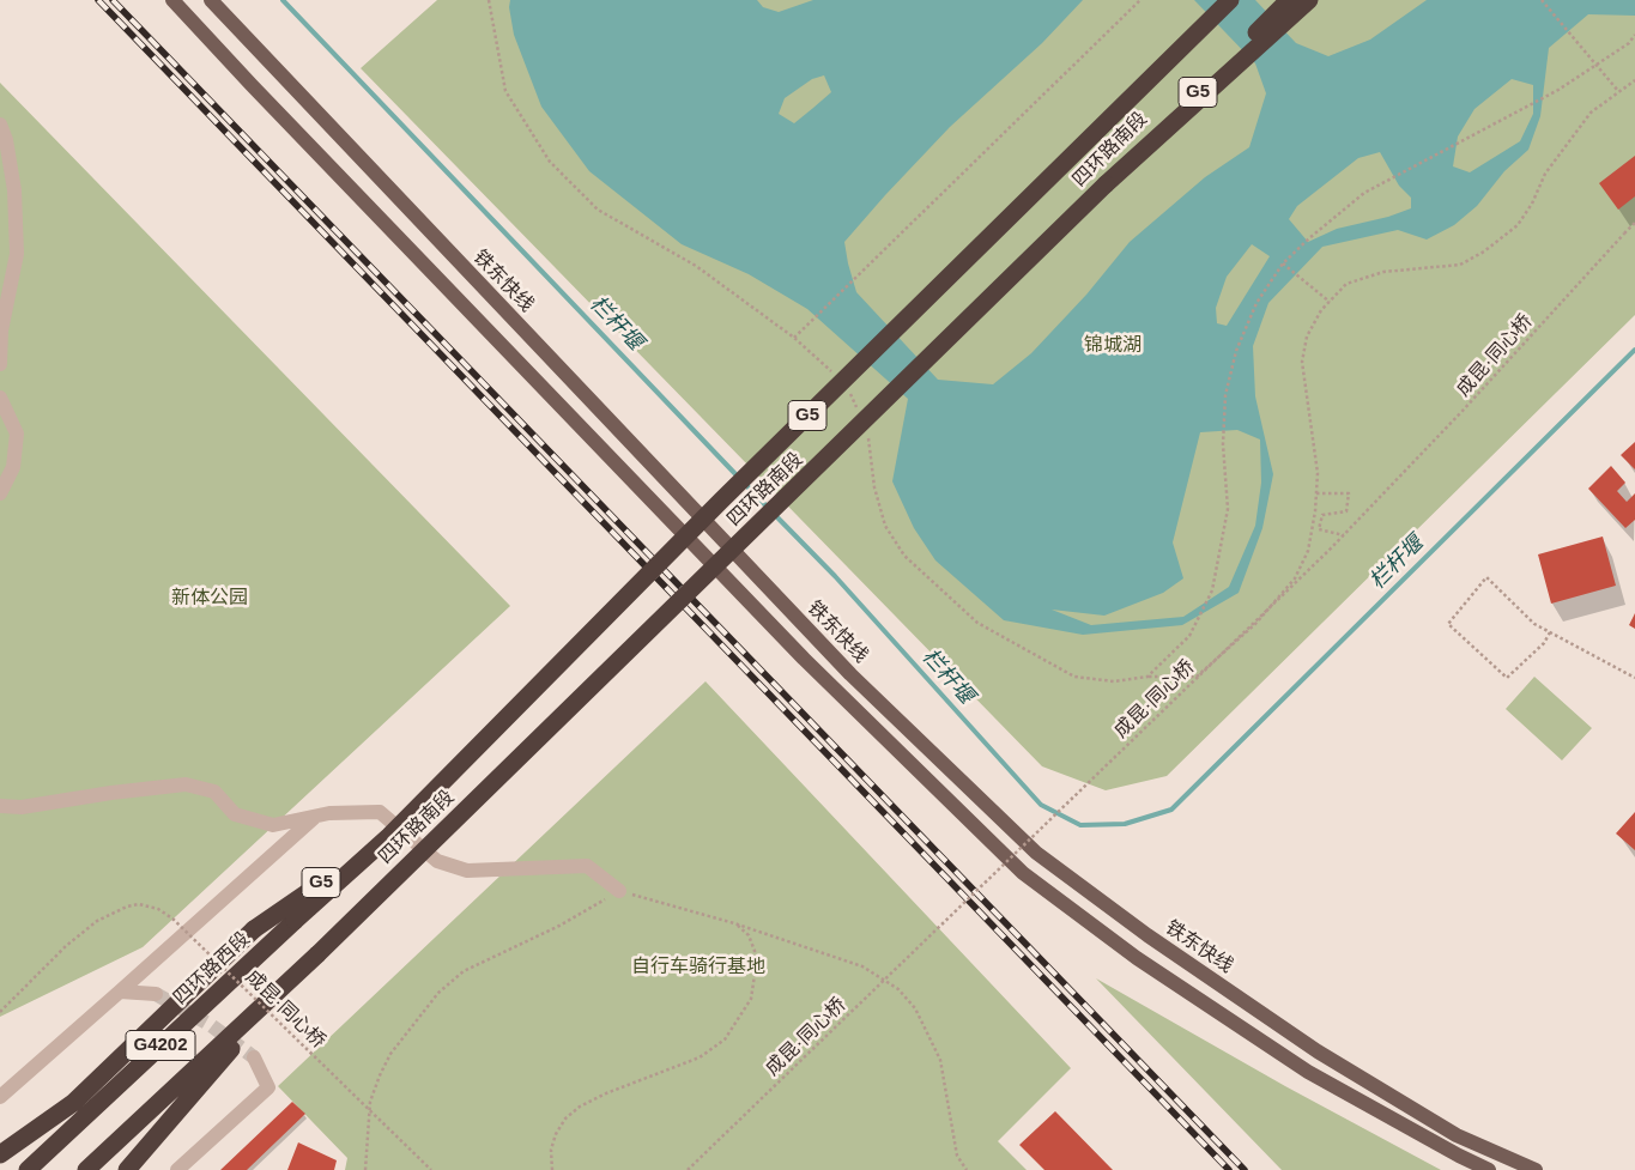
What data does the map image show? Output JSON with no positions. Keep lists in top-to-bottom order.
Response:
{
  "streets": {
    "highway": [
      "G5",
      "四环路南段",
      "四环路西段",
      "G4202"
    ],
    "main road": ["铁东快线"],
    "path": ["成昆·同心桥"]
  },
  "crossings": [
    ["G5", "四环路南段"],
    ["G5", "G4202"],
    ["四环路南段", "四环路西段"],
    ["四环路南段", "G4202"]
  ],
  "water": ["栏杆堰"],
  "parks": ["锦城湖", "新体公园", "自行车骑行基地"]
}
